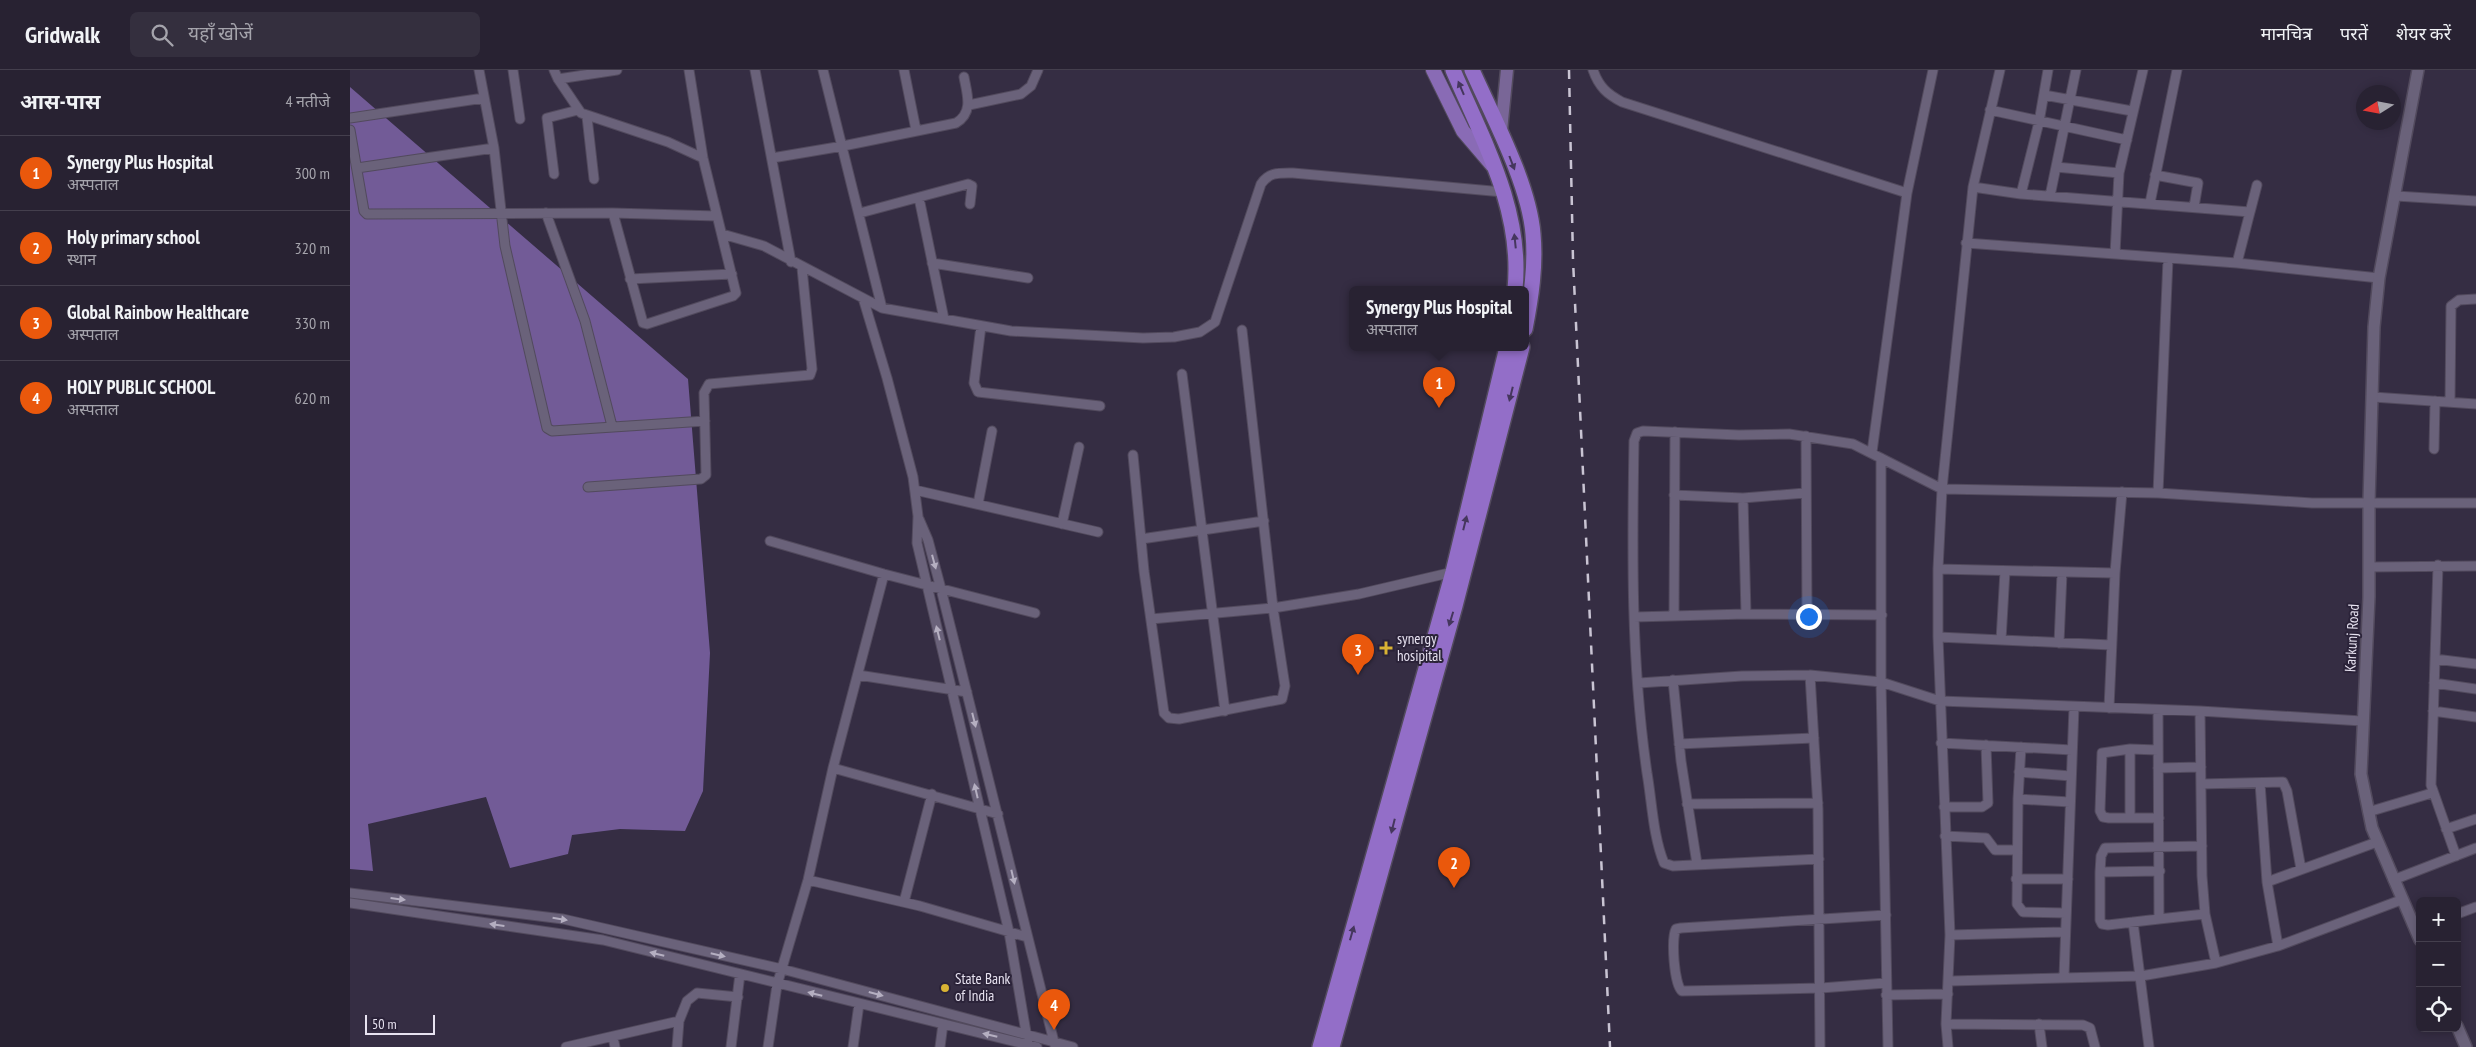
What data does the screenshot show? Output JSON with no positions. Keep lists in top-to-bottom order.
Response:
{
  "streets": {
    "street": ["Karkunj Road"]
  },
  "places": {
    "health": ["synergy hosipital"],
    "other": ["State Bank of India"]
  },
  "scale_bar": "50 m",
  "north": "left",
  "page": {
    "header": "Gridwalk",
    "search": "यहाँ खोजें",
    "nav": ["मानचित्र", "परतें", "शेयर करें"],
    "heading": ["आस-पास", "4 नतीजे"],
    "list": [
      {
        "mark": "1",
        "name": "Synergy Plus Hospital",
        "note": "अस्पताल",
        "value": "300 m"
      },
      {
        "mark": "2",
        "name": "Holy primary school",
        "note": "स्थान",
        "value": "320 m"
      },
      {
        "mark": "3",
        "name": "Global Rainbow Healthcare",
        "note": "अस्पताल",
        "value": "330 m"
      },
      {
        "mark": "4",
        "name": "HOLY PUBLIC SCHOOL",
        "note": "अस्पताल",
        "value": "620 m"
      }
    ],
    "popup": ["Synergy Plus Hospital", "अस्पताल"],
    "pins": [
      "1",
      "3",
      "2",
      "4"
    ],
    "map_buttons": ["+", "−"],
    "scale": "50 m"
  }
}
